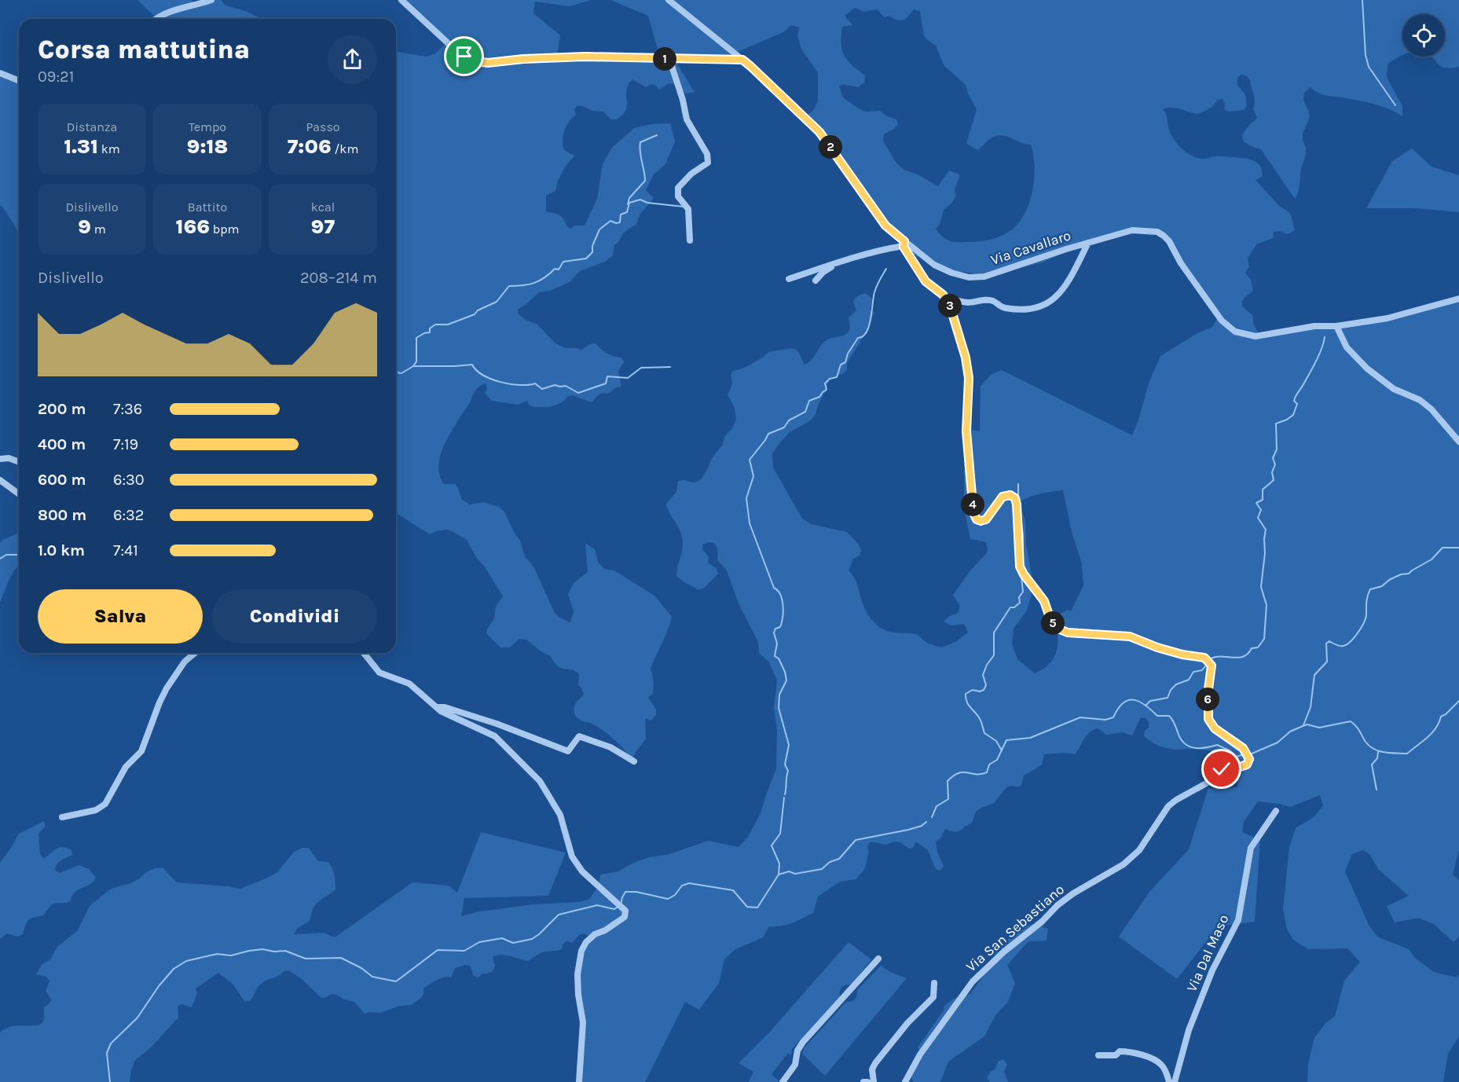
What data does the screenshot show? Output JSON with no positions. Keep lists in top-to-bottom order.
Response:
{
  "streets": {
    "street": ["Via Cavallaro", "Via San Sebastiano", "Via Dal Maso"]
  },
  "crossings": [
    ["Via Cavallaro", "Via San Sebastiano"]
  ],
  "page": {
    "heading": ["Corsa mattutina", "09:21"],
    "pins": [
      "1",
      "2",
      "3",
      "4",
      "5",
      "6"
    ],
    "stats": [
      ["Distanza", "1.31 km"],
      ["Tempo", "9:18"],
      ["Passo", "7:06 /km"],
      ["Dislivello", "9 m"],
      ["Battito", "166 bpm"],
      ["kcal", "97"]
    ],
    "chart": ["Dislivello", "208–214 m"],
    "list": [
      {
        "name": "200 m",
        "note": "7:36"
      },
      {
        "name": "400 m",
        "note": "7:19"
      },
      {
        "name": "600 m",
        "note": "6:30"
      },
      {
        "name": "800 m",
        "note": "6:32"
      },
      {
        "name": "1.0 km",
        "note": "7:41"
      }
    ],
    "buttons": ["Salva", "Condividi"]
  }
}
